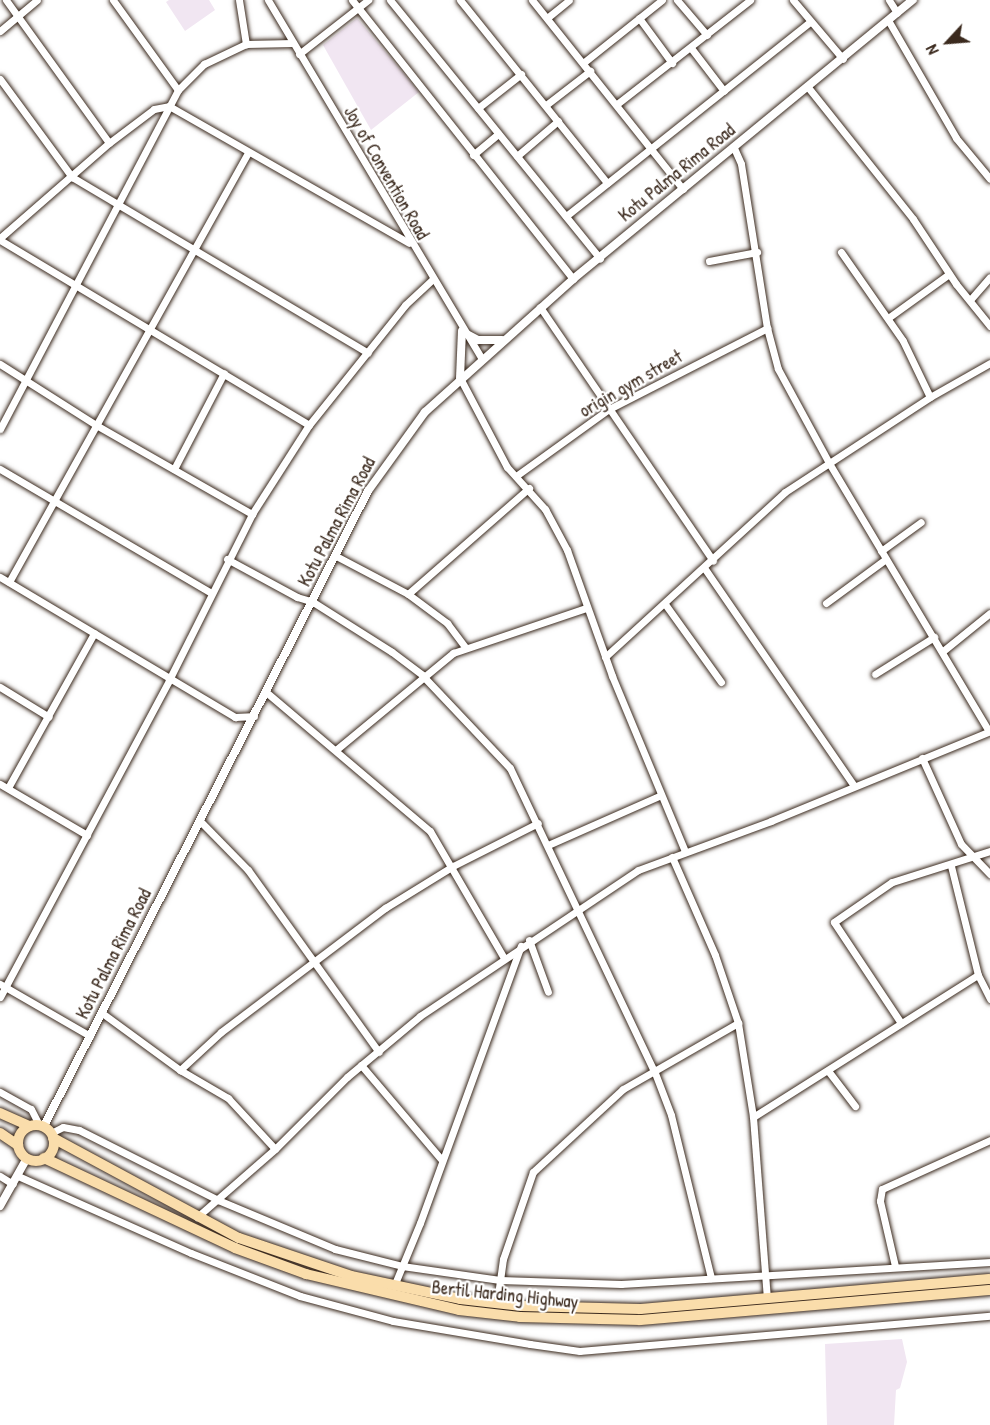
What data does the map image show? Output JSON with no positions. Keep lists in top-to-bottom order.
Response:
{
  "streets": {
    "main road": ["Bertil Harding Highway"],
    "street": ["Joy of Convention Road", "Kotu Palma Rima Road", "origin gym street"]
  },
  "crossings": [
    ["Joy of Convention Road", "Kotu Palma Rima Road"],
    ["Kotu Palma Rima Road", "Bertil Harding Highway"]
  ],
  "north": "bottom left"
}
